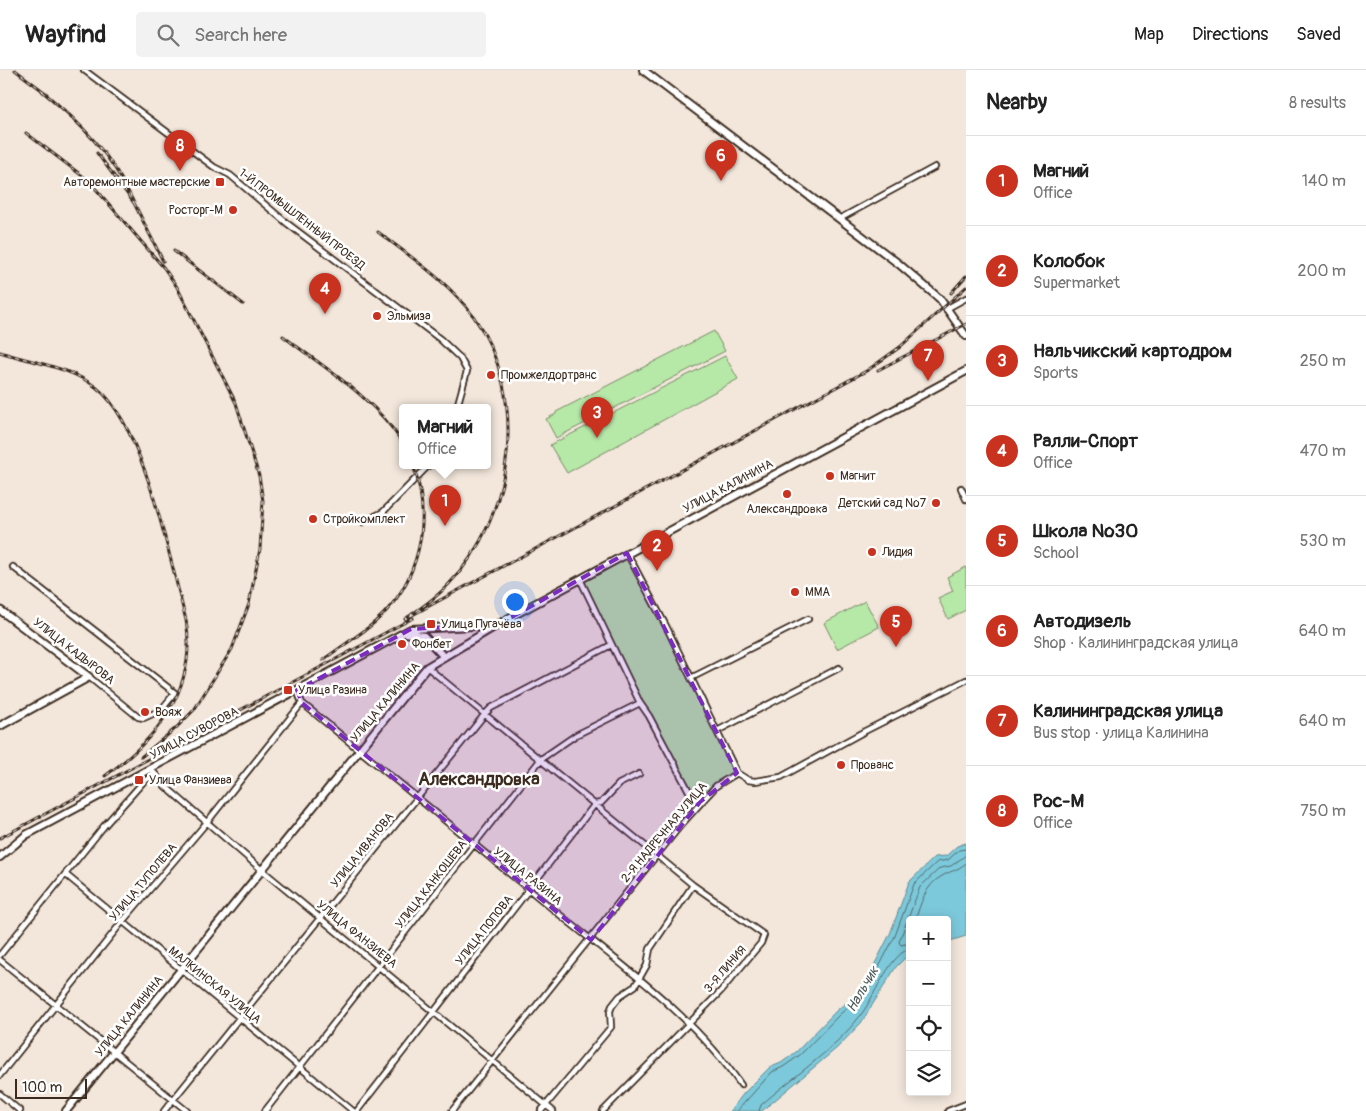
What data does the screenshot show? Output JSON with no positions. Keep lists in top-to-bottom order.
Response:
{
  "streets": {
    "street": [
      "1-Й ПРОМЫШЛЕННЫЙ ПРОЕЗД",
      "УЛИЦА КАЛИНИНА",
      "УЛИЦА КАДЫРОВА",
      "УЛИЦА СУВОРОВА",
      "2-Я НАДРЕЧНАЯ УЛИЦА",
      "УЛИЦА ИВАНОВА",
      "УЛИЦА РАЗИНА",
      "УЛИЦА ТУПОЛЕВА",
      "УЛИЦА КАНКОШЕВА",
      "УЛИЦА ПОПОВА",
      "УЛИЦА ФАНЗИЕВА",
      "3-Я ЛИНИЯ",
      "МАЛКИНСКАЯ УЛИЦА"
    ]
  },
  "crossings": [
    ["УЛИЦА КАЛИНИНА", "УЛИЦА СУВОРОВА"],
    ["УЛИЦА КАЛИНИНА", "УЛИЦА РАЗИНА"],
    ["УЛИЦА КАЛИНИНА", "УЛИЦА ФАНЗИЕВА"],
    ["УЛИЦА КАЛИНИНА", "МАЛКИНСКАЯ УЛИЦА"],
    ["УЛИЦА СУВОРОВА", "УЛИЦА РАЗИНА"],
    ["УЛИЦА СУВОРОВА", "УЛИЦА ФАНЗИЕВА"],
    ["2-Я НАДРЕЧНАЯ УЛИЦА", "УЛИЦА РАЗИНА"],
    ["2-Я НАДРЕЧНАЯ УЛИЦА", "УЛИЦА ФАНЗИЕВА"],
    ["2-Я НАДРЕЧНАЯ УЛИЦА", "3-Я ЛИНИЯ"],
    ["УЛИЦА ИВАНОВА", "УЛИЦА РАЗИНА"],
    ["УЛИЦА ИВАНОВА", "УЛИЦА ФАНЗИЕВА"],
    ["УЛИЦА ИВАНОВА", "МАЛКИНСКАЯ УЛИЦА"],
    ["УЛИЦА РАЗИНА", "УЛИЦА ТУПОЛЕВА"],
    ["УЛИЦА РАЗИНА", "УЛИЦА КАНКОШЕВА"],
    ["УЛИЦА РАЗИНА", "УЛИЦА ПОПОВА"],
    ["УЛИЦА РАЗИНА", "3-Я ЛИНИЯ"],
    ["УЛИЦА ТУПОЛЕВА", "УЛИЦА ФАНЗИЕВА"],
    ["УЛИЦА ТУПОЛЕВА", "МАЛКИНСКАЯ УЛИЦА"],
    ["УЛИЦА КАНКОШЕВА", "УЛИЦА ФАНЗИЕВА"],
    ["УЛИЦА КАНКОШЕВА", "МАЛКИНСКАЯ УЛИЦА"],
    ["УЛИЦА ПОПОВА", "УЛИЦА ФАНЗИЕВА"],
    ["УЛИЦА ПОПОВА", "МАЛКИНСКАЯ УЛИЦА"]
  ],
  "districts": ["Александровка"],
  "water": ["Нальчик"],
  "places": {
    "transit": [
      "Авторемонтные мастерские",
      "Улица Пугачёва",
      "Улица Разина",
      "Улица Фанзиева"
    ],
    "other": [
      "Росторг-М",
      "Эльмиза",
      "Промжелдортранс",
      "Магнит",
      "Александровка",
      "Детский сад №7",
      "Стройкомплект",
      "Лидия",
      "MMA",
      "Фонбет",
      "Вояж",
      "Прованс"
    ]
  },
  "scale_bar": "100 m",
  "page": {
    "header": "Wayfind",
    "search": "Search here",
    "nav": ["Map", "Directions", "Saved"],
    "heading": ["Nearby", "8 results"],
    "pins": [
      "8",
      "6",
      "4",
      "7",
      "3",
      "1",
      "2",
      "5"
    ],
    "list": [
      {
        "mark": "1",
        "name": "Магний",
        "note": "Office",
        "value": "140 m"
      },
      {
        "mark": "2",
        "name": "Колобок",
        "note": "Supermarket",
        "value": "200 m"
      },
      {
        "mark": "3",
        "name": "Нальчикский картодром",
        "note": "Sports",
        "value": "250 m"
      },
      {
        "mark": "4",
        "name": "Ралли-Спорт",
        "note": "Office",
        "value": "470 m"
      },
      {
        "mark": "5",
        "name": "Школа №30",
        "note": "School",
        "value": "530 m"
      },
      {
        "mark": "6",
        "name": "Автодизель",
        "note": "Shop · Калининградская улица",
        "value": "640 m"
      },
      {
        "mark": "7",
        "name": "Калининградская улица",
        "note": "Bus stop · улица Калинина",
        "value": "640 m"
      },
      {
        "mark": "8",
        "name": "Рос-М",
        "note": "Office",
        "value": "750 m"
      }
    ],
    "popup": ["Магний", "Office"],
    "map_buttons": ["+", "−"],
    "scale": "100 m"
  }
}
